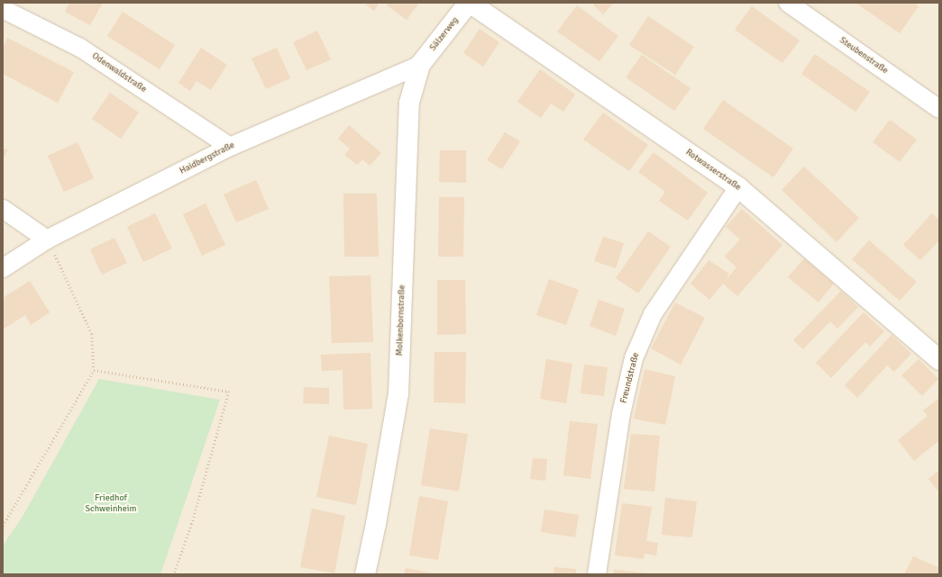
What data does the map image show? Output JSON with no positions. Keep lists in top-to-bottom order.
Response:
{
  "streets": {
    "street": [
      "Sälzerweg",
      "Steubenstraße",
      "Odenwaldstraße",
      "Haidbergstraße",
      "Rotwasserstraße",
      "Molkenbornstraße",
      "Freundstraße"
    ]
  },
  "crossings": [
    ["Sälzerweg", "Haidbergstraße"],
    ["Sälzerweg", "Rotwasserstraße"],
    ["Sälzerweg", "Molkenbornstraße"],
    ["Odenwaldstraße", "Haidbergstraße"],
    ["Haidbergstraße", "Molkenbornstraße"],
    ["Rotwasserstraße", "Freundstraße"]
  ],
  "parks": ["Friedhof Schweinheim"]
}
